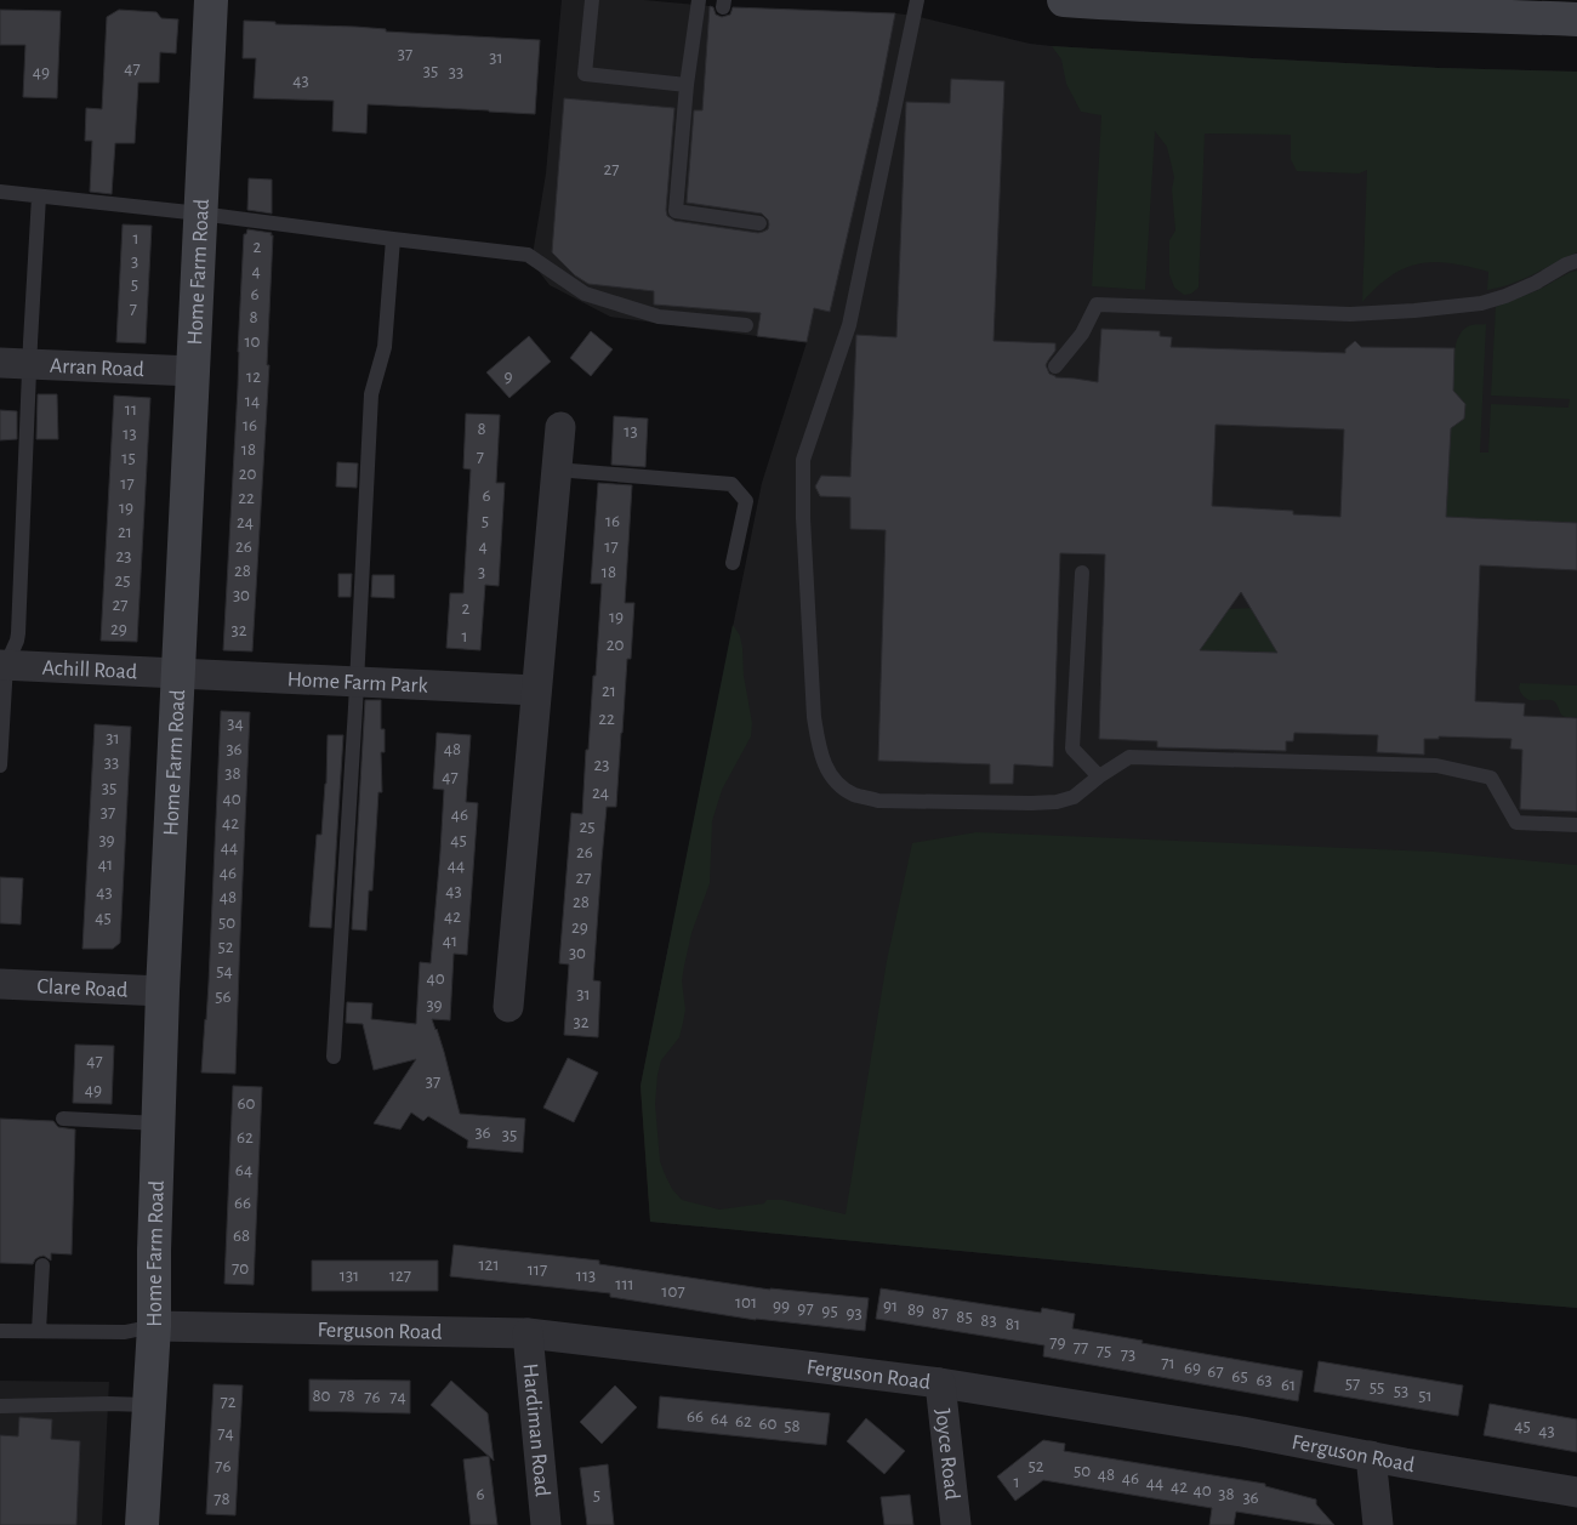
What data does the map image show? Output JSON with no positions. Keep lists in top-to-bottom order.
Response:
{
  "streets": {
    "street": [
      "Home Farm Road",
      "Arran Road",
      "Achill Road",
      "Home Farm Park",
      "Clare Road",
      "Ferguson Road",
      "Hardiman Road",
      "Joyce Road"
    ]
  },
  "crossings": [
    ["Home Farm Road", "Arran Road"],
    ["Home Farm Road", "Achill Road"],
    ["Home Farm Road", "Home Farm Park"],
    ["Home Farm Road", "Clare Road"],
    ["Home Farm Road", "Ferguson Road"],
    ["Achill Road", "Home Farm Park"],
    ["Ferguson Road", "Hardiman Road"],
    ["Ferguson Road", "Joyce Road"]
  ],
  "house_numbers": [
    "37",
    "31",
    "47",
    "35",
    "49",
    "33",
    "43",
    "27",
    "1",
    "2",
    "3",
    "4",
    "5",
    "6",
    "7",
    "8",
    "10",
    "12",
    "9",
    "14",
    "11",
    "16",
    "8",
    "13",
    "13",
    "18",
    "7",
    "15",
    "20",
    "17",
    "6",
    "22",
    "19",
    "5",
    "16",
    "24",
    "21",
    "26",
    "4",
    "17",
    "23",
    "28",
    "3",
    "18",
    "25",
    "30",
    "27",
    "2",
    "19",
    "29",
    "32",
    "1",
    "20",
    "21",
    "22",
    "34",
    "31",
    "36",
    "48",
    "33",
    "23",
    "38",
    "47",
    "35",
    "24",
    "40",
    "37",
    "46",
    "42",
    "25",
    "39",
    "45",
    "44",
    "26",
    "41",
    "44",
    "46",
    "27",
    "43",
    "43",
    "48",
    "28",
    "42",
    "45",
    "50",
    "29",
    "41",
    "52",
    "30",
    "54",
    "40",
    "31",
    "56",
    "39",
    "32",
    "47",
    "37",
    "49",
    "60",
    "36",
    "35",
    "62",
    "64",
    "66",
    "68",
    "121",
    "70",
    "117",
    "131",
    "127",
    "113",
    "111",
    "107",
    "101",
    "99",
    "91",
    "97",
    "89",
    "95",
    "93",
    "87",
    "85",
    "83",
    "81",
    "79",
    "77",
    "75",
    "73",
    "71",
    "69",
    "67",
    "65",
    "63",
    "57",
    "61",
    "55",
    "53",
    "80",
    "78",
    "51",
    "76",
    "74",
    "72",
    "66",
    "64",
    "62",
    "60",
    "58",
    "45",
    "43",
    "74",
    "76",
    "52",
    "50",
    "48",
    "46",
    "1",
    "44",
    "42",
    "40",
    "6",
    "38",
    "5",
    "36",
    "78"
  ]
}
